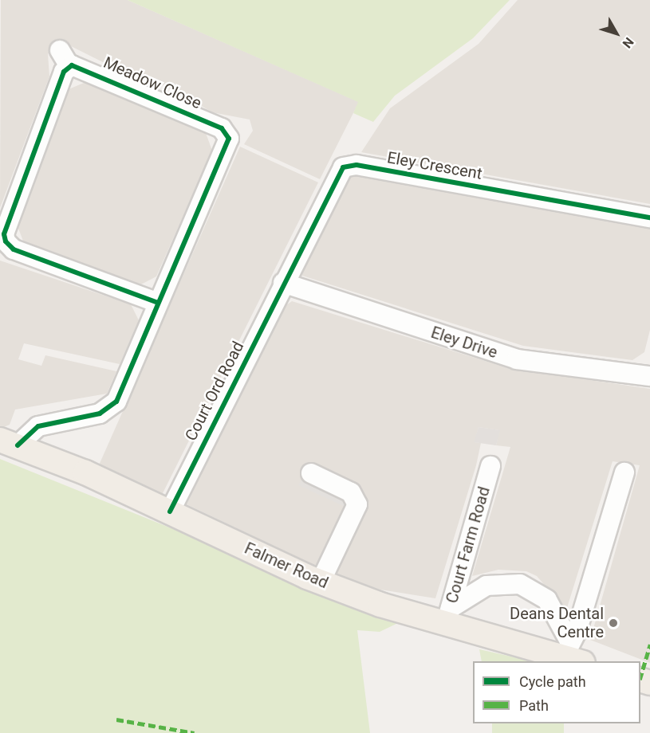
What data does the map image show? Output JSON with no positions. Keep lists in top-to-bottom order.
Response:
{
  "streets": {
    "main road": ["Falmer Road"],
    "street": [
      "Meadow Close",
      "Eley Crescent",
      "Eley Drive",
      "Court Ord Road",
      "Court Farm Road"
    ]
  },
  "crossings": [
    ["Meadow Close", "Falmer Road"],
    ["Eley Crescent", "Eley Drive"],
    ["Eley Crescent", "Court Ord Road"],
    ["Eley Drive", "Court Ord Road"],
    ["Court Ord Road", "Falmer Road"],
    ["Court Farm Road", "Falmer Road"]
  ],
  "places": ["Deans Dental Centre"],
  "legend": ["Cycle path", "Path"],
  "north": "bottom right"
}
